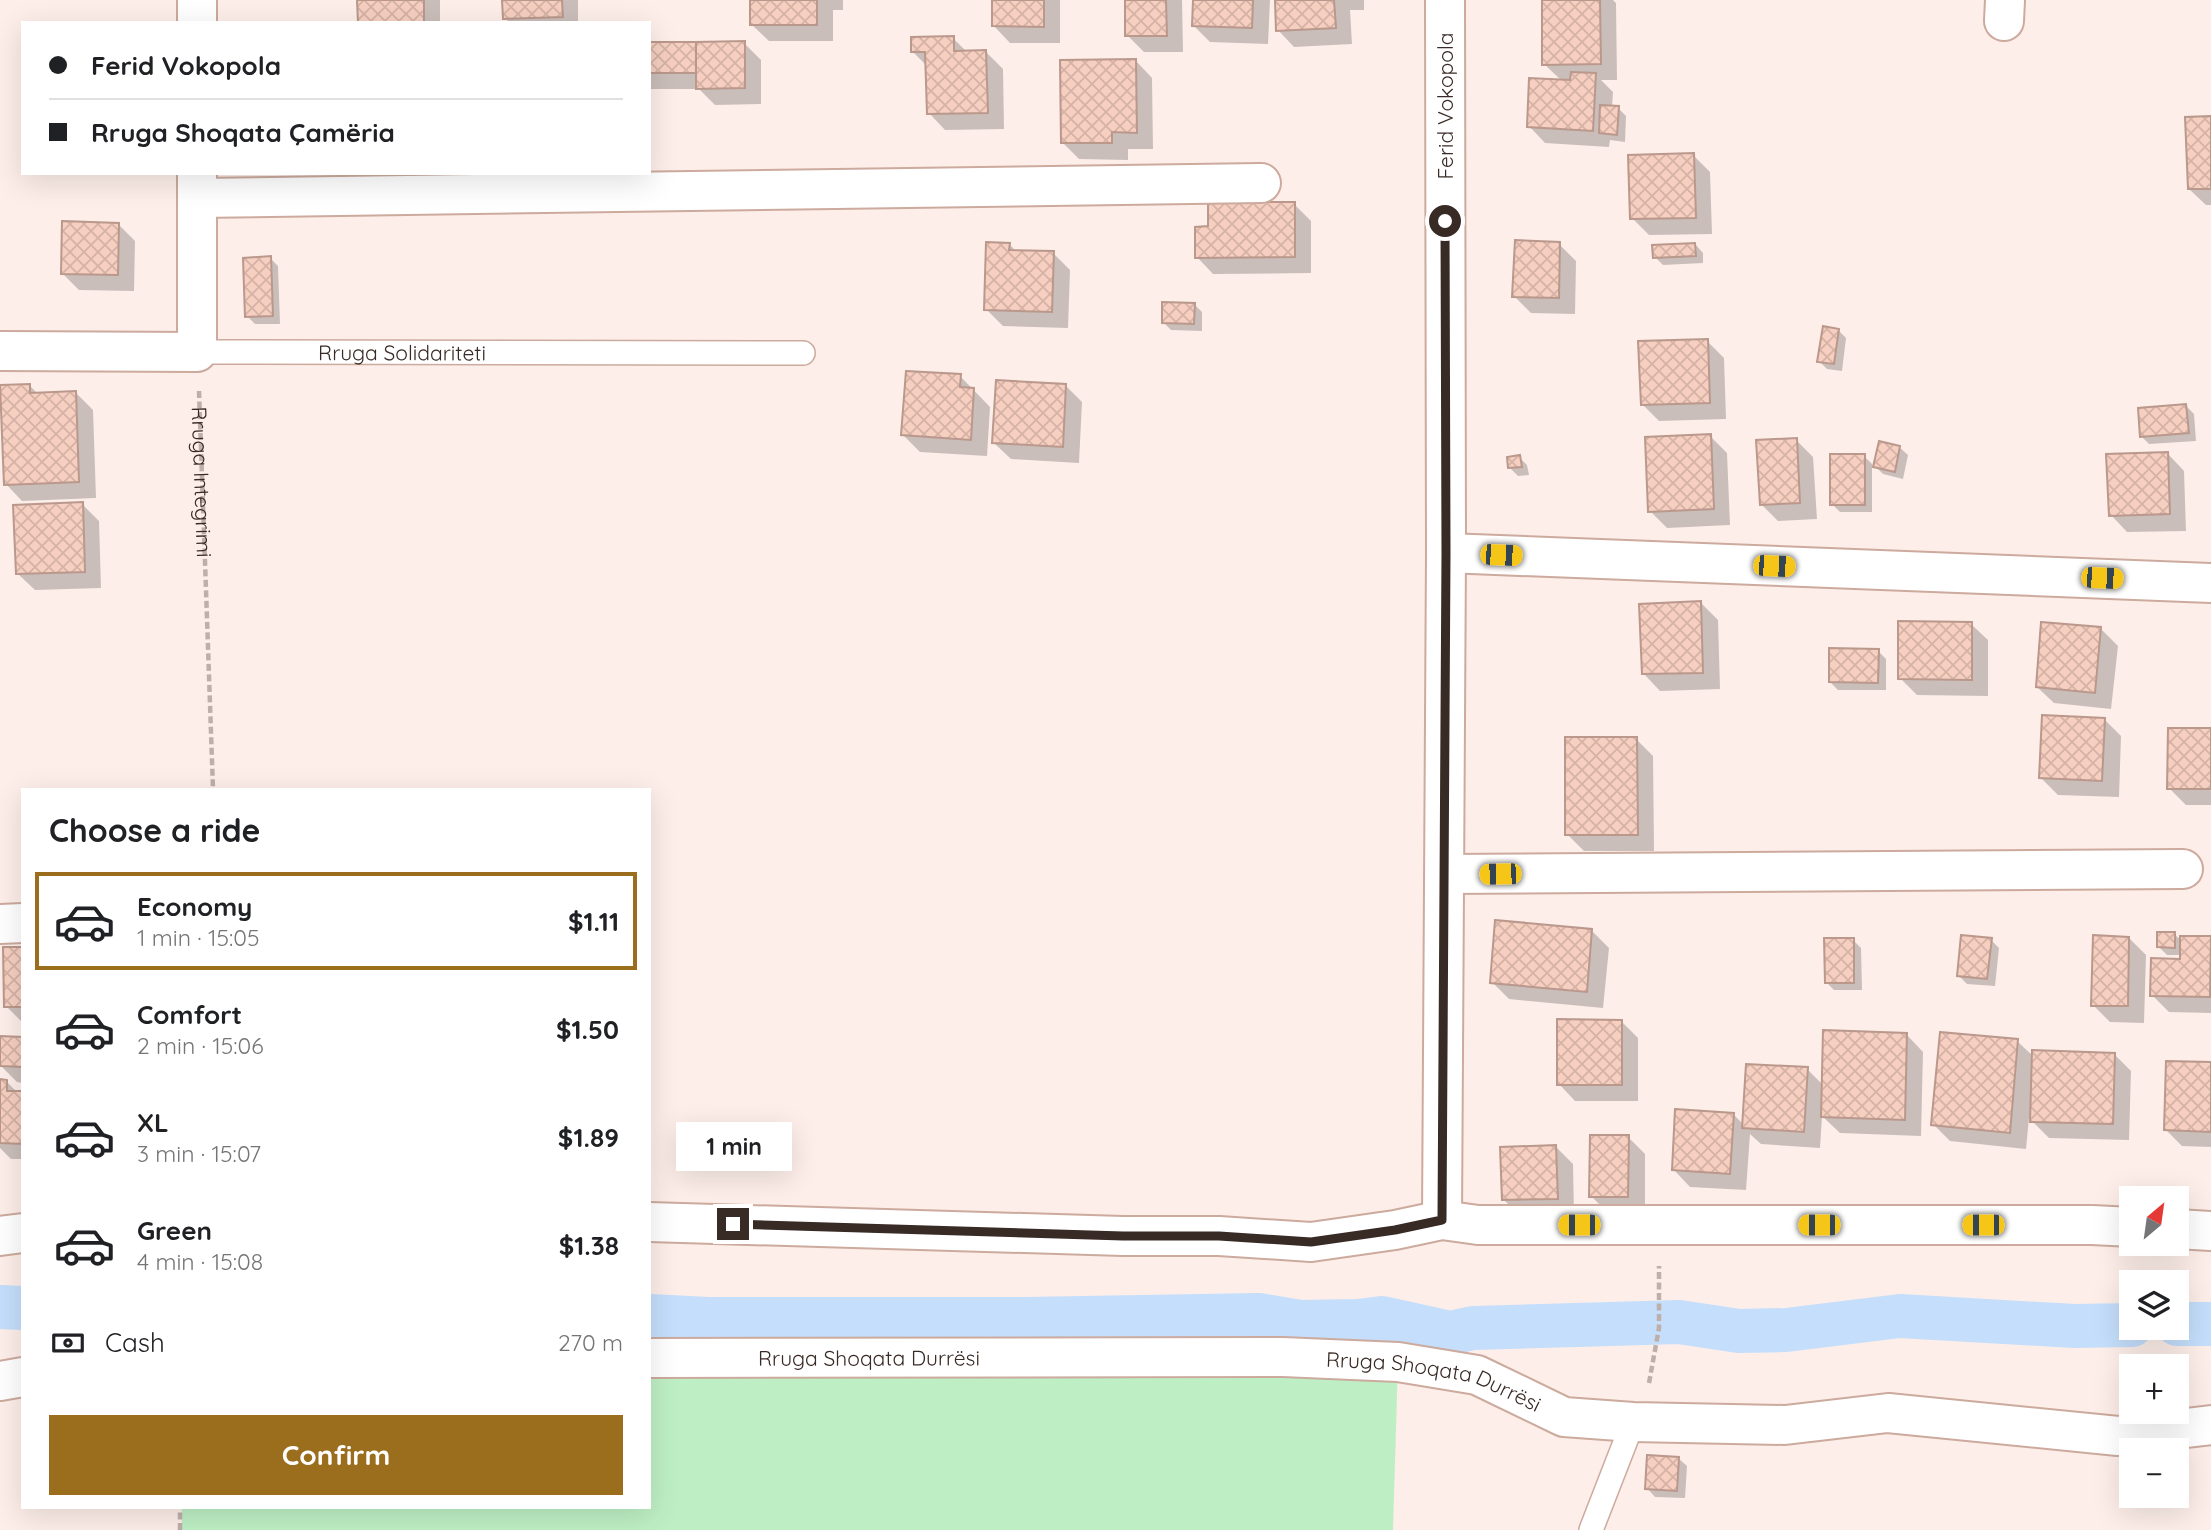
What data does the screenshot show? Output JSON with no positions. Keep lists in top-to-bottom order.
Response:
{
  "streets": {
    "street": ["Ferid Vokopola", "Rruga Solidariteti", "Rruga Shoqata Durrësi"],
    "path": ["Rruga Integrimi"]
  },
  "crossings": [
    ["Rruga Solidariteti", "Rruga Integrimi"]
  ],
  "north": "top right",
  "page": {
    "banner": ["Ferid Vokopola", "Rruga Shoqata Çamëria"],
    "heading": "Choose a ride",
    "list": [
      {
        "name": "Economy",
        "note": "1 min · 15:05",
        "value": "$1.11"
      },
      {
        "name": "Comfort",
        "note": "2 min · 15:06",
        "value": "$1.50"
      },
      {
        "name": "XL",
        "note": "3 min · 15:07",
        "value": "$1.89"
      },
      {
        "name": "Green",
        "note": "4 min · 15:08",
        "value": "$1.38"
      }
    ],
    "bubble": "1 min",
    "map_buttons": ["+", "−"],
    "pay": ["Cash", "270 m"],
    "buttons": "Confirm"
  }
}
